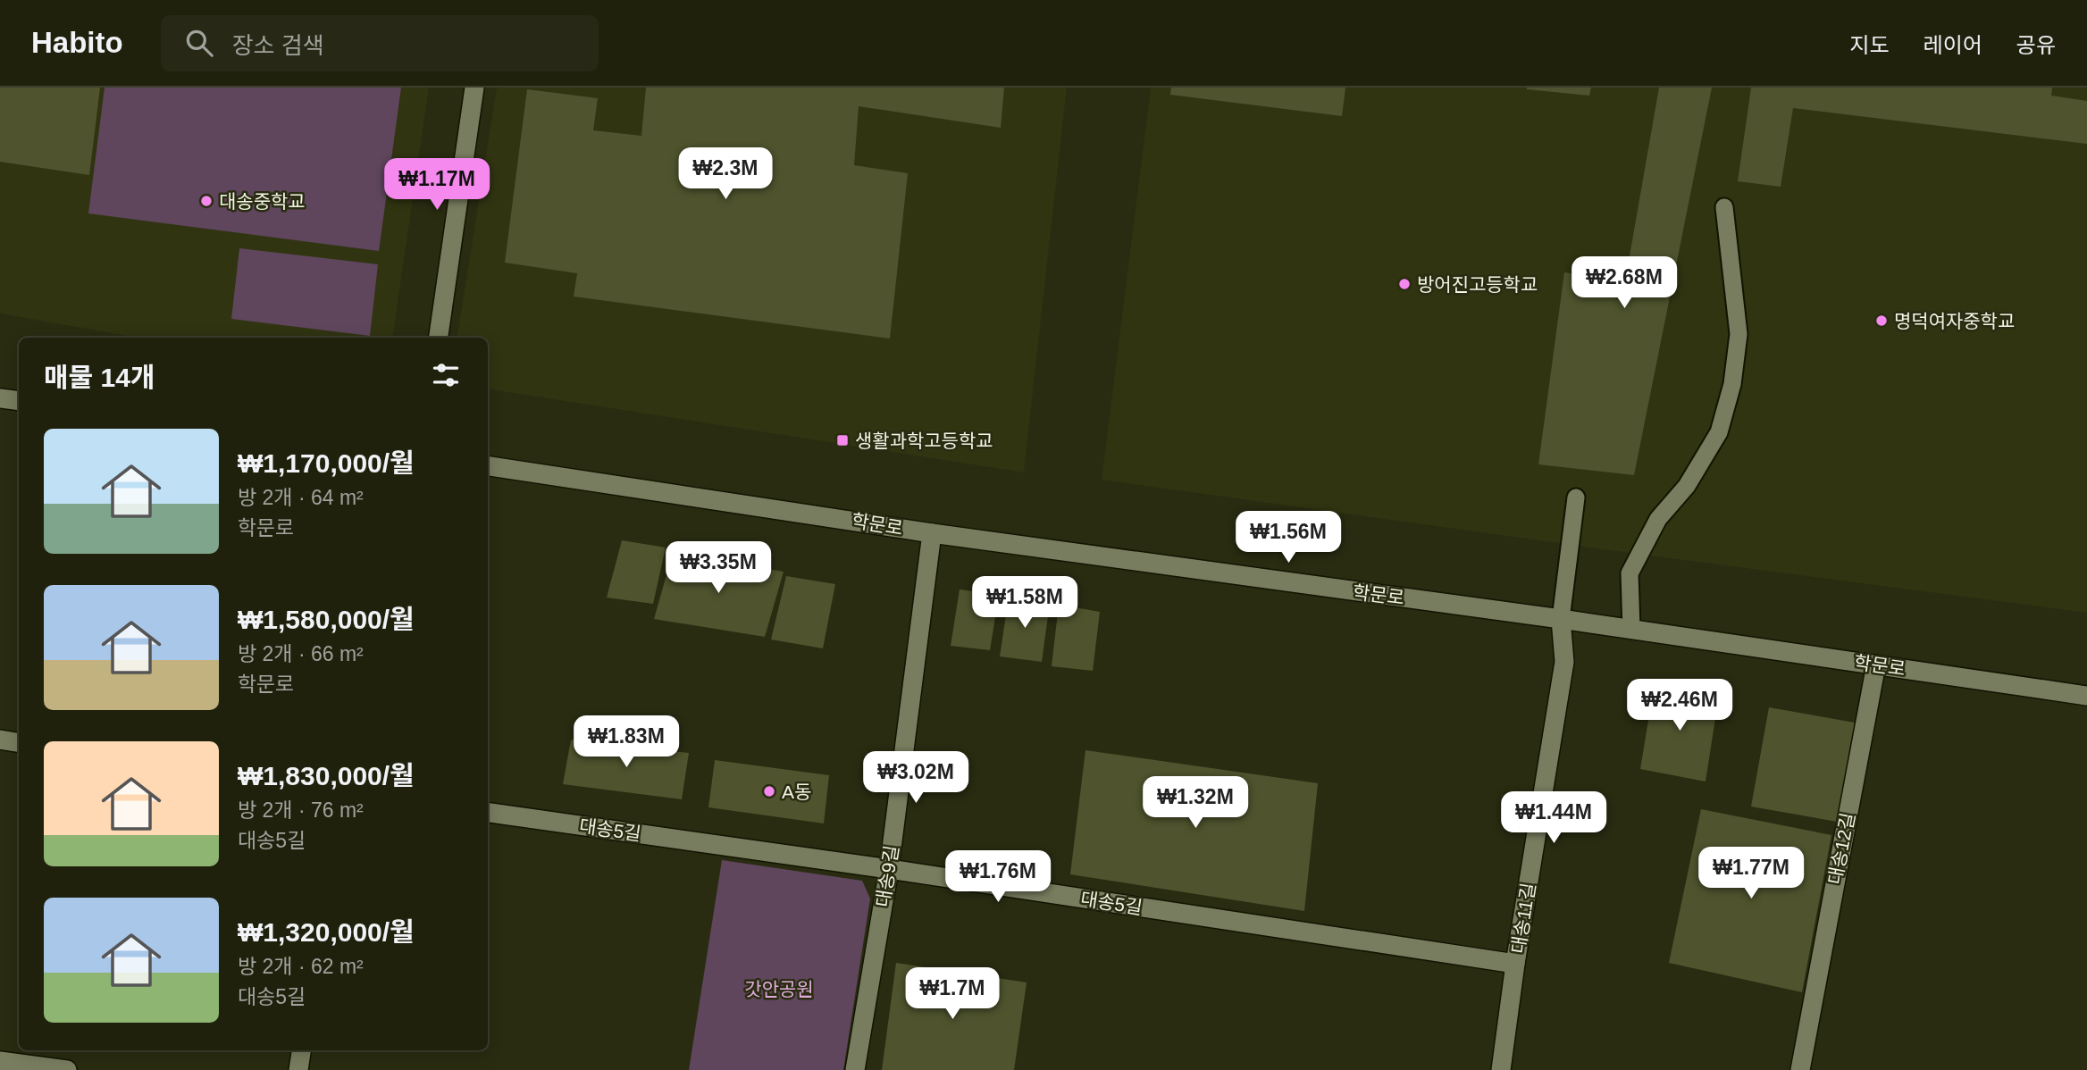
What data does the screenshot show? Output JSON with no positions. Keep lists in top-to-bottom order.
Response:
{
  "streets": {
    "street": [
      "학문로",
      "대송5길",
      "대송12길",
      "대송9길",
      "대송11길"
    ]
  },
  "crossings": [
    ["학문로", "대송12길"],
    ["학문로", "대송9길"],
    ["학문로", "대송11길"],
    ["대송5길", "대송9길"],
    ["대송5길", "대송11길"]
  ],
  "parks": ["갓안공원"],
  "places": {
    "other": [
      "대송중학교",
      "방어진고등학교",
      "명덕여자중학교",
      "A동"
    ],
    "transit": ["생활과학고등학교"]
  },
  "page": {
    "header": "Habito",
    "search": "장소 검색",
    "nav": ["지도", "레이어", "공유"],
    "price": [
      "₩2.3M",
      "₩1.17M",
      "₩2.68M",
      "₩1.56M",
      "₩3.35M",
      "₩1.58M",
      "₩2.46M",
      "₩1.83M",
      "₩3.02M",
      "₩1.32M",
      "₩1.44M",
      "₩1.77M",
      "₩1.76M",
      "₩1.7M"
    ],
    "heading": "매물 14개",
    "list": [
      {
        "name": "₩1,170,000/월",
        "note": "방 2개 · 64 m² · 학문로"
      },
      {
        "name": "₩1,580,000/월",
        "note": "방 2개 · 66 m² · 학문로"
      },
      {
        "name": "₩1,830,000/월",
        "note": "방 2개 · 76 m² · 대송5길"
      },
      {
        "name": "₩1,320,000/월",
        "note": "방 2개 · 62 m² · 대송5길"
      }
    ]
  }
}
